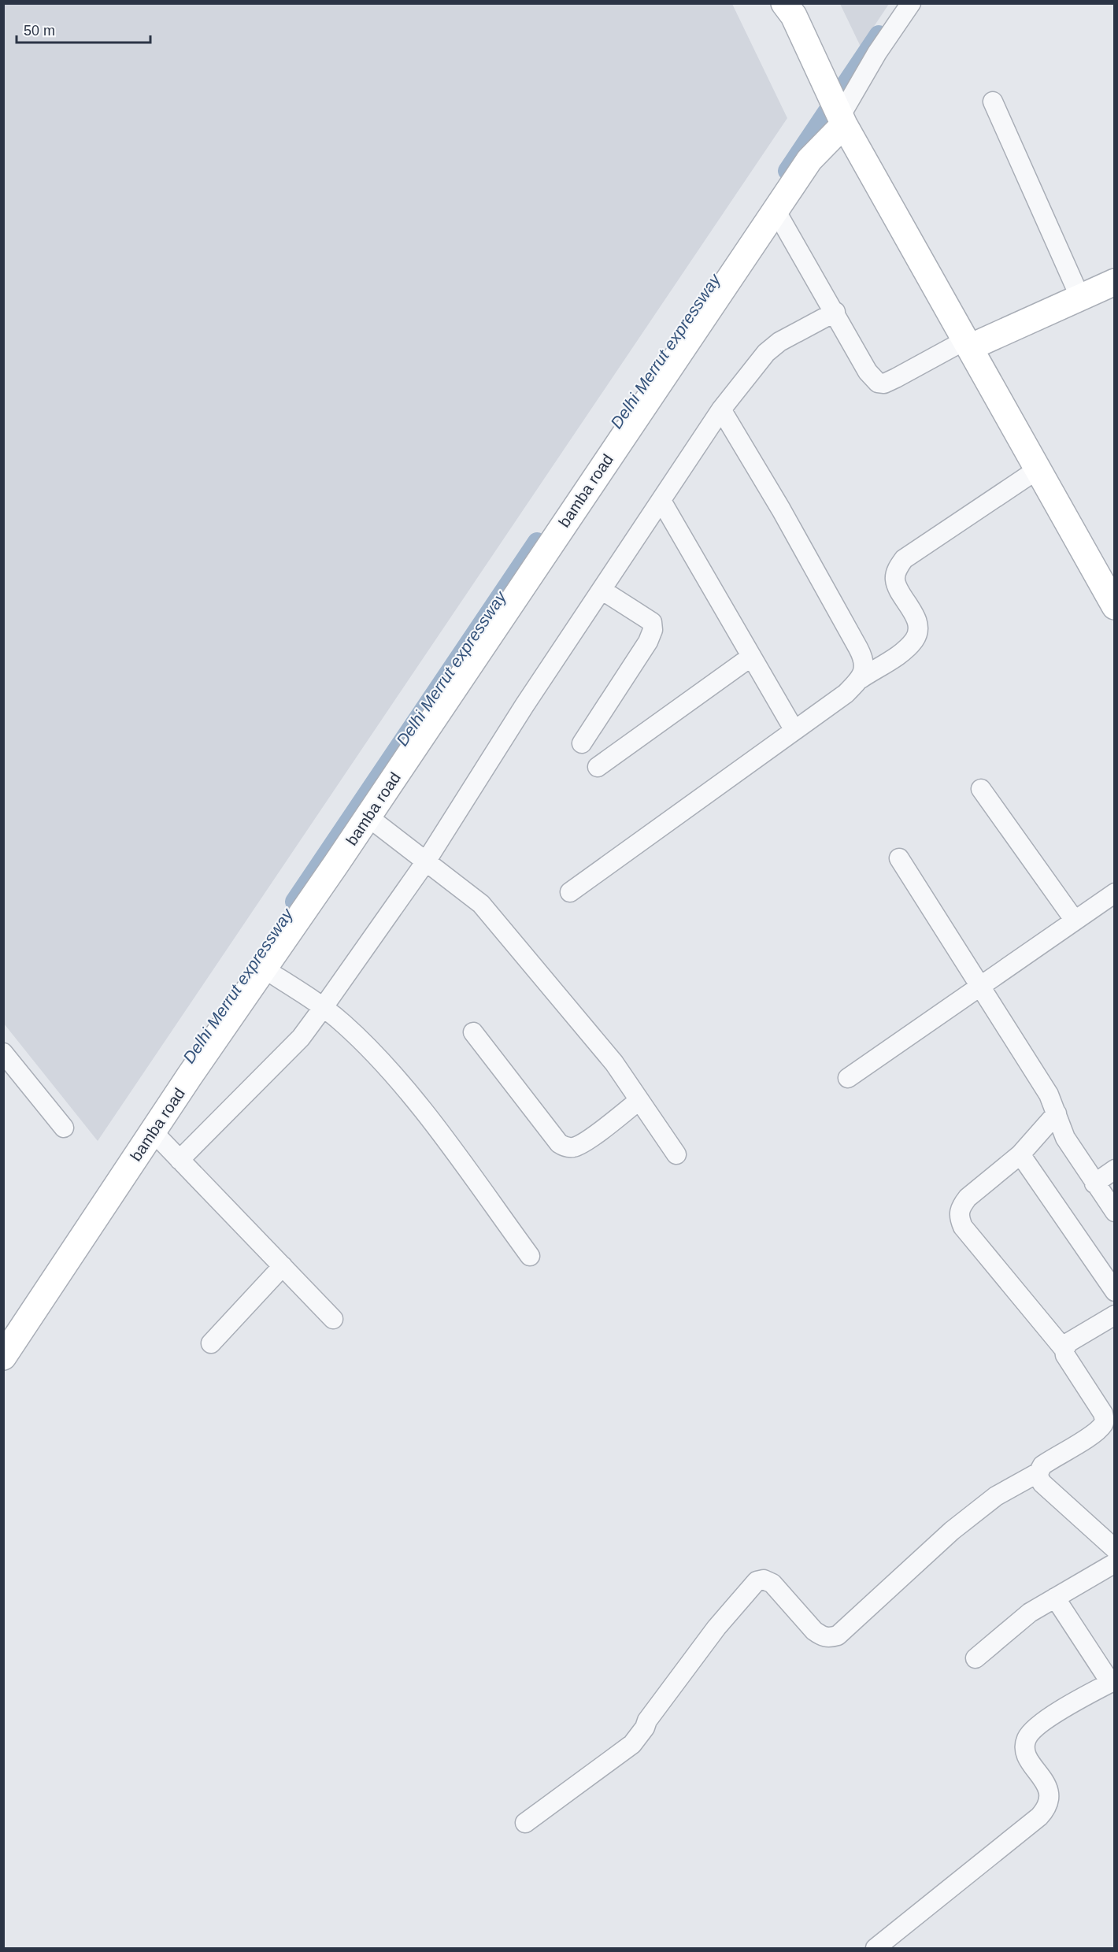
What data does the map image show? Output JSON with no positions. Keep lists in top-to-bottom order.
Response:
{
  "streets": {
    "street": ["bamba road"]
  },
  "water": ["Delhi Merrut expressway"],
  "scale_bar": "50 m"
}
